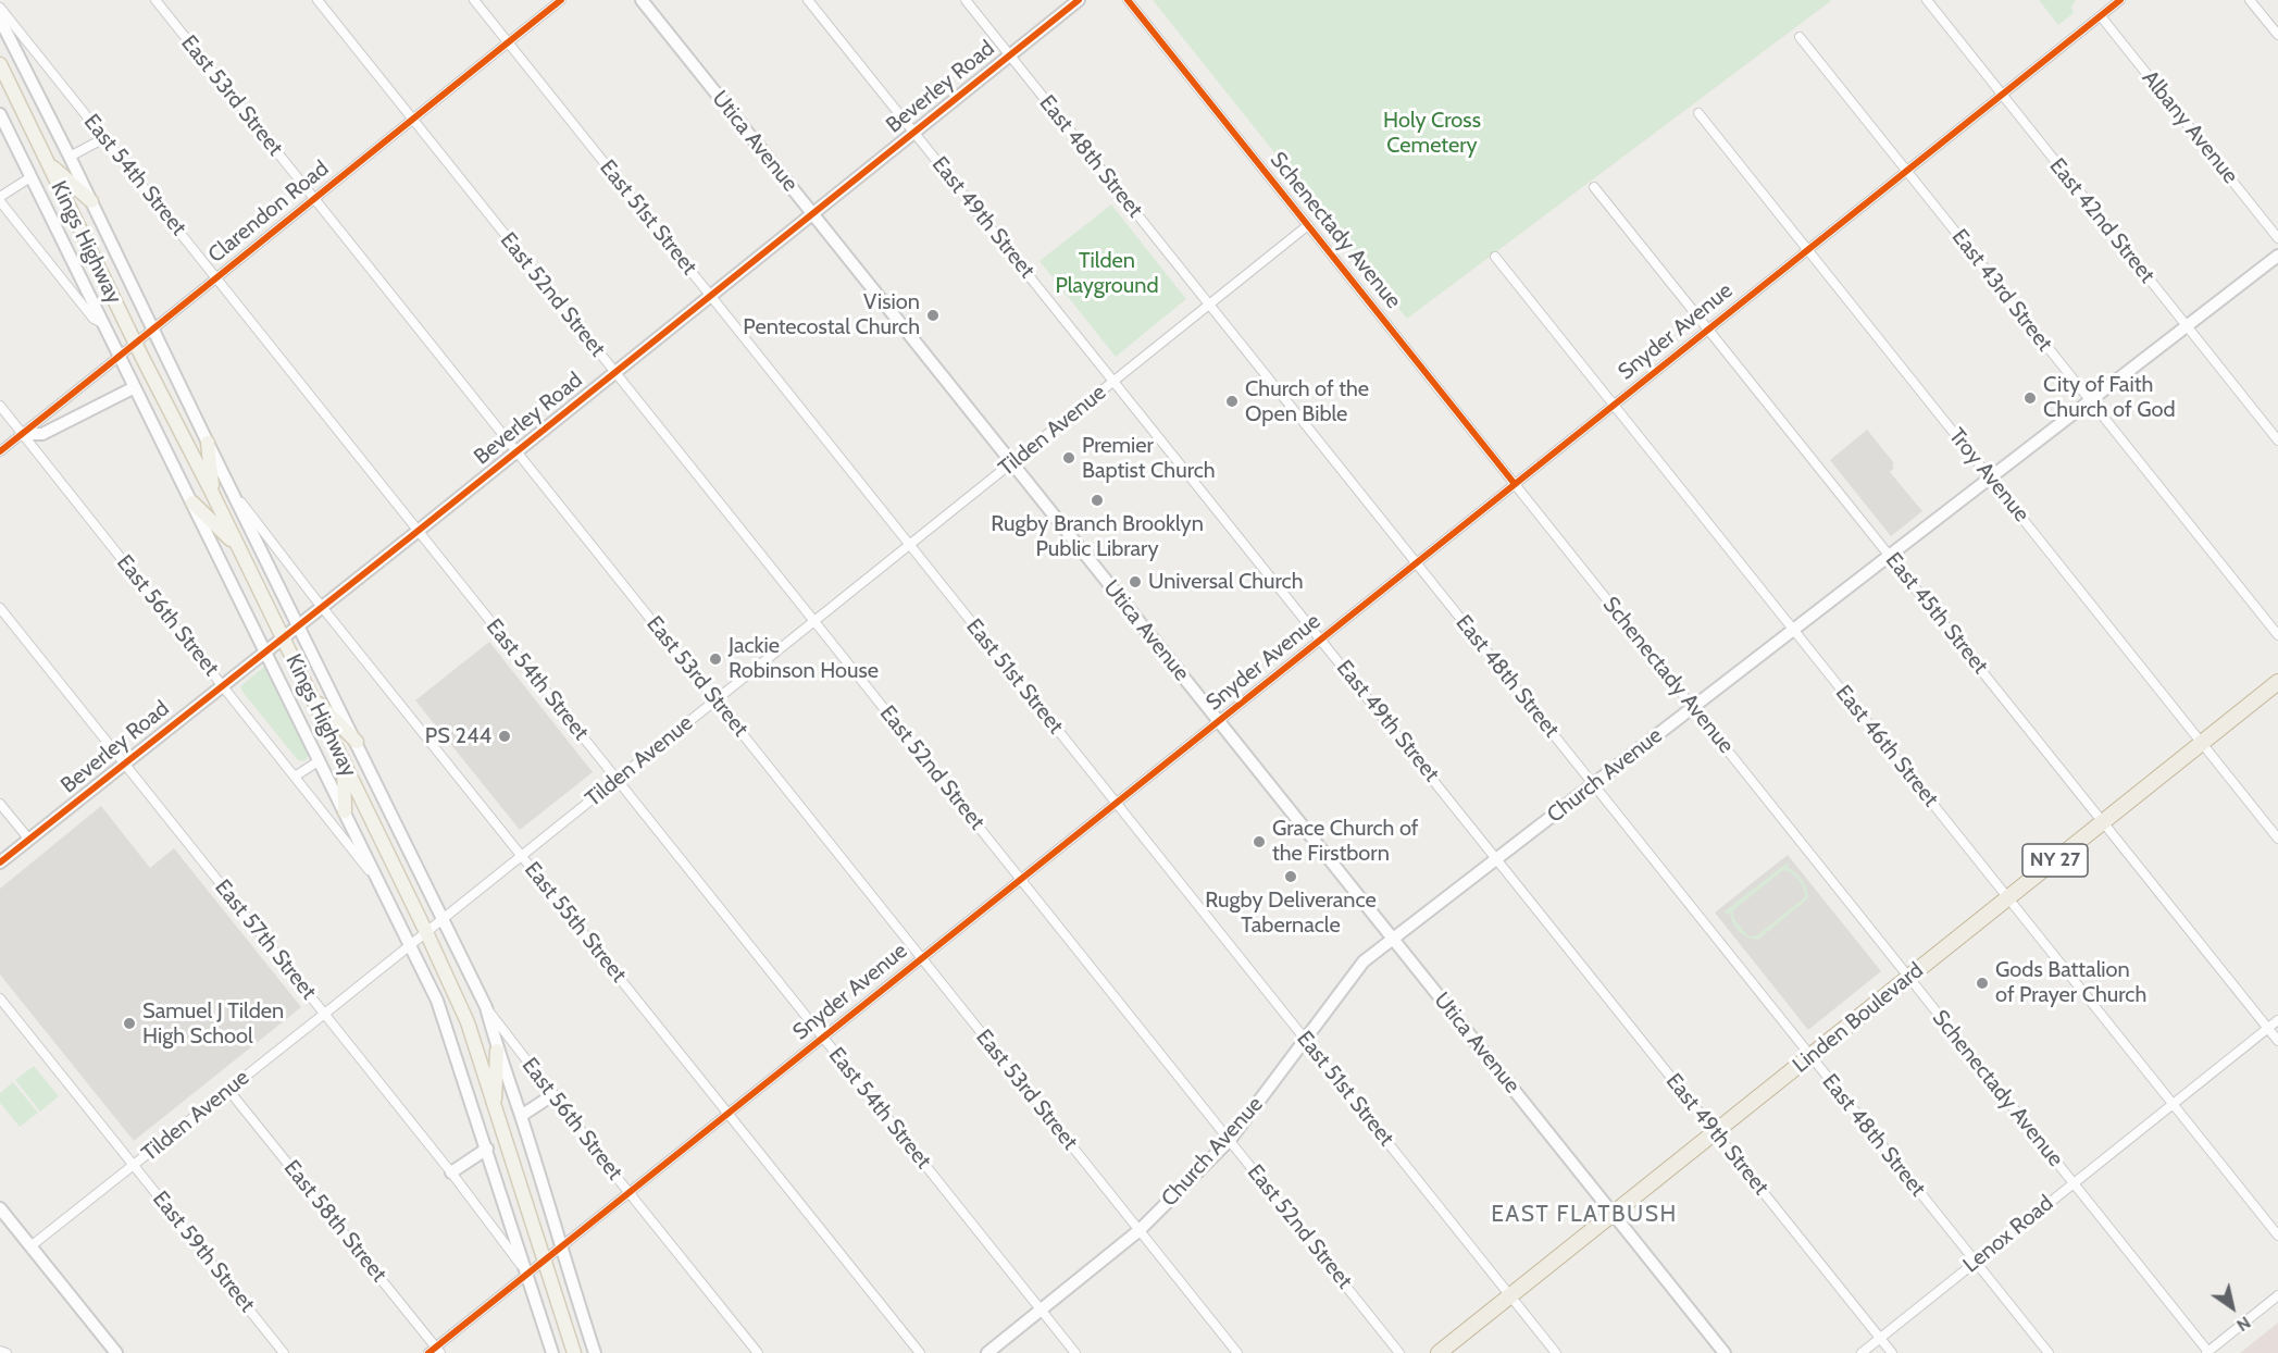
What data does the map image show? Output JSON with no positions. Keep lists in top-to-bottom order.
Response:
{
  "streets": {
    "highway": ["NY 27", "Linden Boulevard"],
    "main road": ["Kings Highway"],
    "street": [
      "Beverley Road",
      "East 53rd Street",
      "Albany Avenue",
      "Utica Avenue",
      "East 48th Street",
      "East 54th Street",
      "Clarendon Road",
      "East 51st Street",
      "East 49th Street",
      "East 42nd Street",
      "Schenectady Avenue",
      "East 43rd Street",
      "East 52nd Street",
      "Snyder Avenue",
      "Tilden Avenue",
      "Troy Avenue",
      "East 45th Street",
      "East 56th Street",
      "East 46th Street",
      "Church Avenue",
      "East 55th Street",
      "East 57th Street",
      "East 58th Street",
      "Lenox Road",
      "East 59th Street"
    ]
  },
  "crossings": [
    ["Beverley Road", "East 53rd Street"],
    ["Beverley Road", "Utica Avenue"],
    ["Beverley Road", "East 48th Street"],
    ["Beverley Road", "East 54th Street"],
    ["Beverley Road", "East 51st Street"],
    ["Beverley Road", "East 49th Street"],
    ["Beverley Road", "Kings Highway"],
    ["Beverley Road", "East 52nd Street"],
    ["Beverley Road", "East 56th Street"],
    ["Beverley Road", "East 55th Street"],
    ["Beverley Road", "East 57th Street"],
    ["East 53rd Street", "Clarendon Road"],
    ["East 53rd Street", "Snyder Avenue"],
    ["East 53rd Street", "Tilden Avenue"],
    ["East 53rd Street", "Church Avenue"],
    ["Albany Avenue", "Snyder Avenue"],
    ["Utica Avenue", "Snyder Avenue"],
    ["Utica Avenue", "Tilden Avenue"],
    ["Utica Avenue", "Church Avenue"],
    ["Utica Avenue", "Linden Boulevard"],
    ["East 48th Street", "Snyder Avenue"],
    ["East 48th Street", "Tilden Avenue"],
    ["East 48th Street", "Church Avenue"],
    ["East 48th Street", "Linden Boulevard"],
    ["East 48th Street", "Lenox Road"],
    ["East 54th Street", "Clarendon Road"],
    ["East 54th Street", "Kings Highway"],
    ["East 54th Street", "Snyder Avenue"],
    ["East 54th Street", "Tilden Avenue"],
    ["East 54th Street", "Church Avenue"],
    ["Clarendon Road", "East 51st Street"],
    ["Clarendon Road", "Kings Highway"],
    ["Clarendon Road", "East 52nd Street"],
    ["Clarendon Road", "East 56th Street"],
    ["East 51st Street", "Snyder Avenue"],
    ["East 51st Street", "Tilden Avenue"],
    ["East 51st Street", "Church Avenue"],
    ["East 51st Street", "Linden Boulevard"],
    ["East 49th Street", "Snyder Avenue"],
    ["East 49th Street", "Tilden Avenue"],
    ["East 49th Street", "Church Avenue"],
    ["East 49th Street", "Linden Boulevard"],
    ["East 49th Street", "Lenox Road"],
    ["East 42nd Street", "Snyder Avenue"],
    ["East 42nd Street", "Church Avenue"],
    ["Schenectady Avenue", "Snyder Avenue"],
    ["Schenectady Avenue", "Tilden Avenue"],
    ["Schenectady Avenue", "Church Avenue"],
    ["Schenectady Avenue", "Linden Boulevard"],
    ["Schenectady Avenue", "Lenox Road"],
    ["Kings Highway", "Snyder Avenue"],
    ["Kings Highway", "Tilden Avenue"],
    ["Kings Highway", "East 56th Street"],
    ["Kings Highway", "East 55th Street"],
    ["Kings Highway", "East 57th Street"],
    ["East 43rd Street", "Snyder Avenue"],
    ["East 43rd Street", "Church Avenue"],
    ["East 52nd Street", "Snyder Avenue"],
    ["East 52nd Street", "Tilden Avenue"],
    ["East 52nd Street", "Church Avenue"],
    ["Snyder Avenue", "Troy Avenue"],
    ["Snyder Avenue", "East 45th Street"],
    ["Snyder Avenue", "East 56th Street"],
    ["Snyder Avenue", "East 46th Street"],
    ["Snyder Avenue", "East 55th Street"],
    ["Snyder Avenue", "East 57th Street"],
    ["Snyder Avenue", "East 58th Street"],
    ["Tilden Avenue", "East 55th Street"],
    ["Tilden Avenue", "East 57th Street"],
    ["Tilden Avenue", "East 58th Street"],
    ["Tilden Avenue", "East 59th Street"],
    ["Troy Avenue", "Church Avenue"],
    ["Troy Avenue", "Linden Boulevard"],
    ["East 45th Street", "Church Avenue"],
    ["East 45th Street", "Linden Boulevard"],
    ["East 45th Street", "Lenox Road"],
    ["East 46th Street", "Church Avenue"],
    ["East 46th Street", "Linden Boulevard"],
    ["East 46th Street", "Lenox Road"]
  ],
  "districts": ["EAST FLATBUSH"],
  "parks": ["Holy Cross Cemetery", "Tilden Playground"],
  "places": [
    "Vision Pentecostal Church",
    "City of Faith Church of God",
    "Church of the Open Bible",
    "Premier Baptist Church",
    "Rugby Branch Brooklyn Public Library",
    "Universal Church",
    "Jackie Robinson House",
    "PS 244",
    "Grace Church of the Firstborn",
    "Rugby Deliverance Tabernacle",
    "Gods Battalion of Prayer Church",
    "Samuel J Tilden High School"
  ],
  "north": "bottom right"
}
